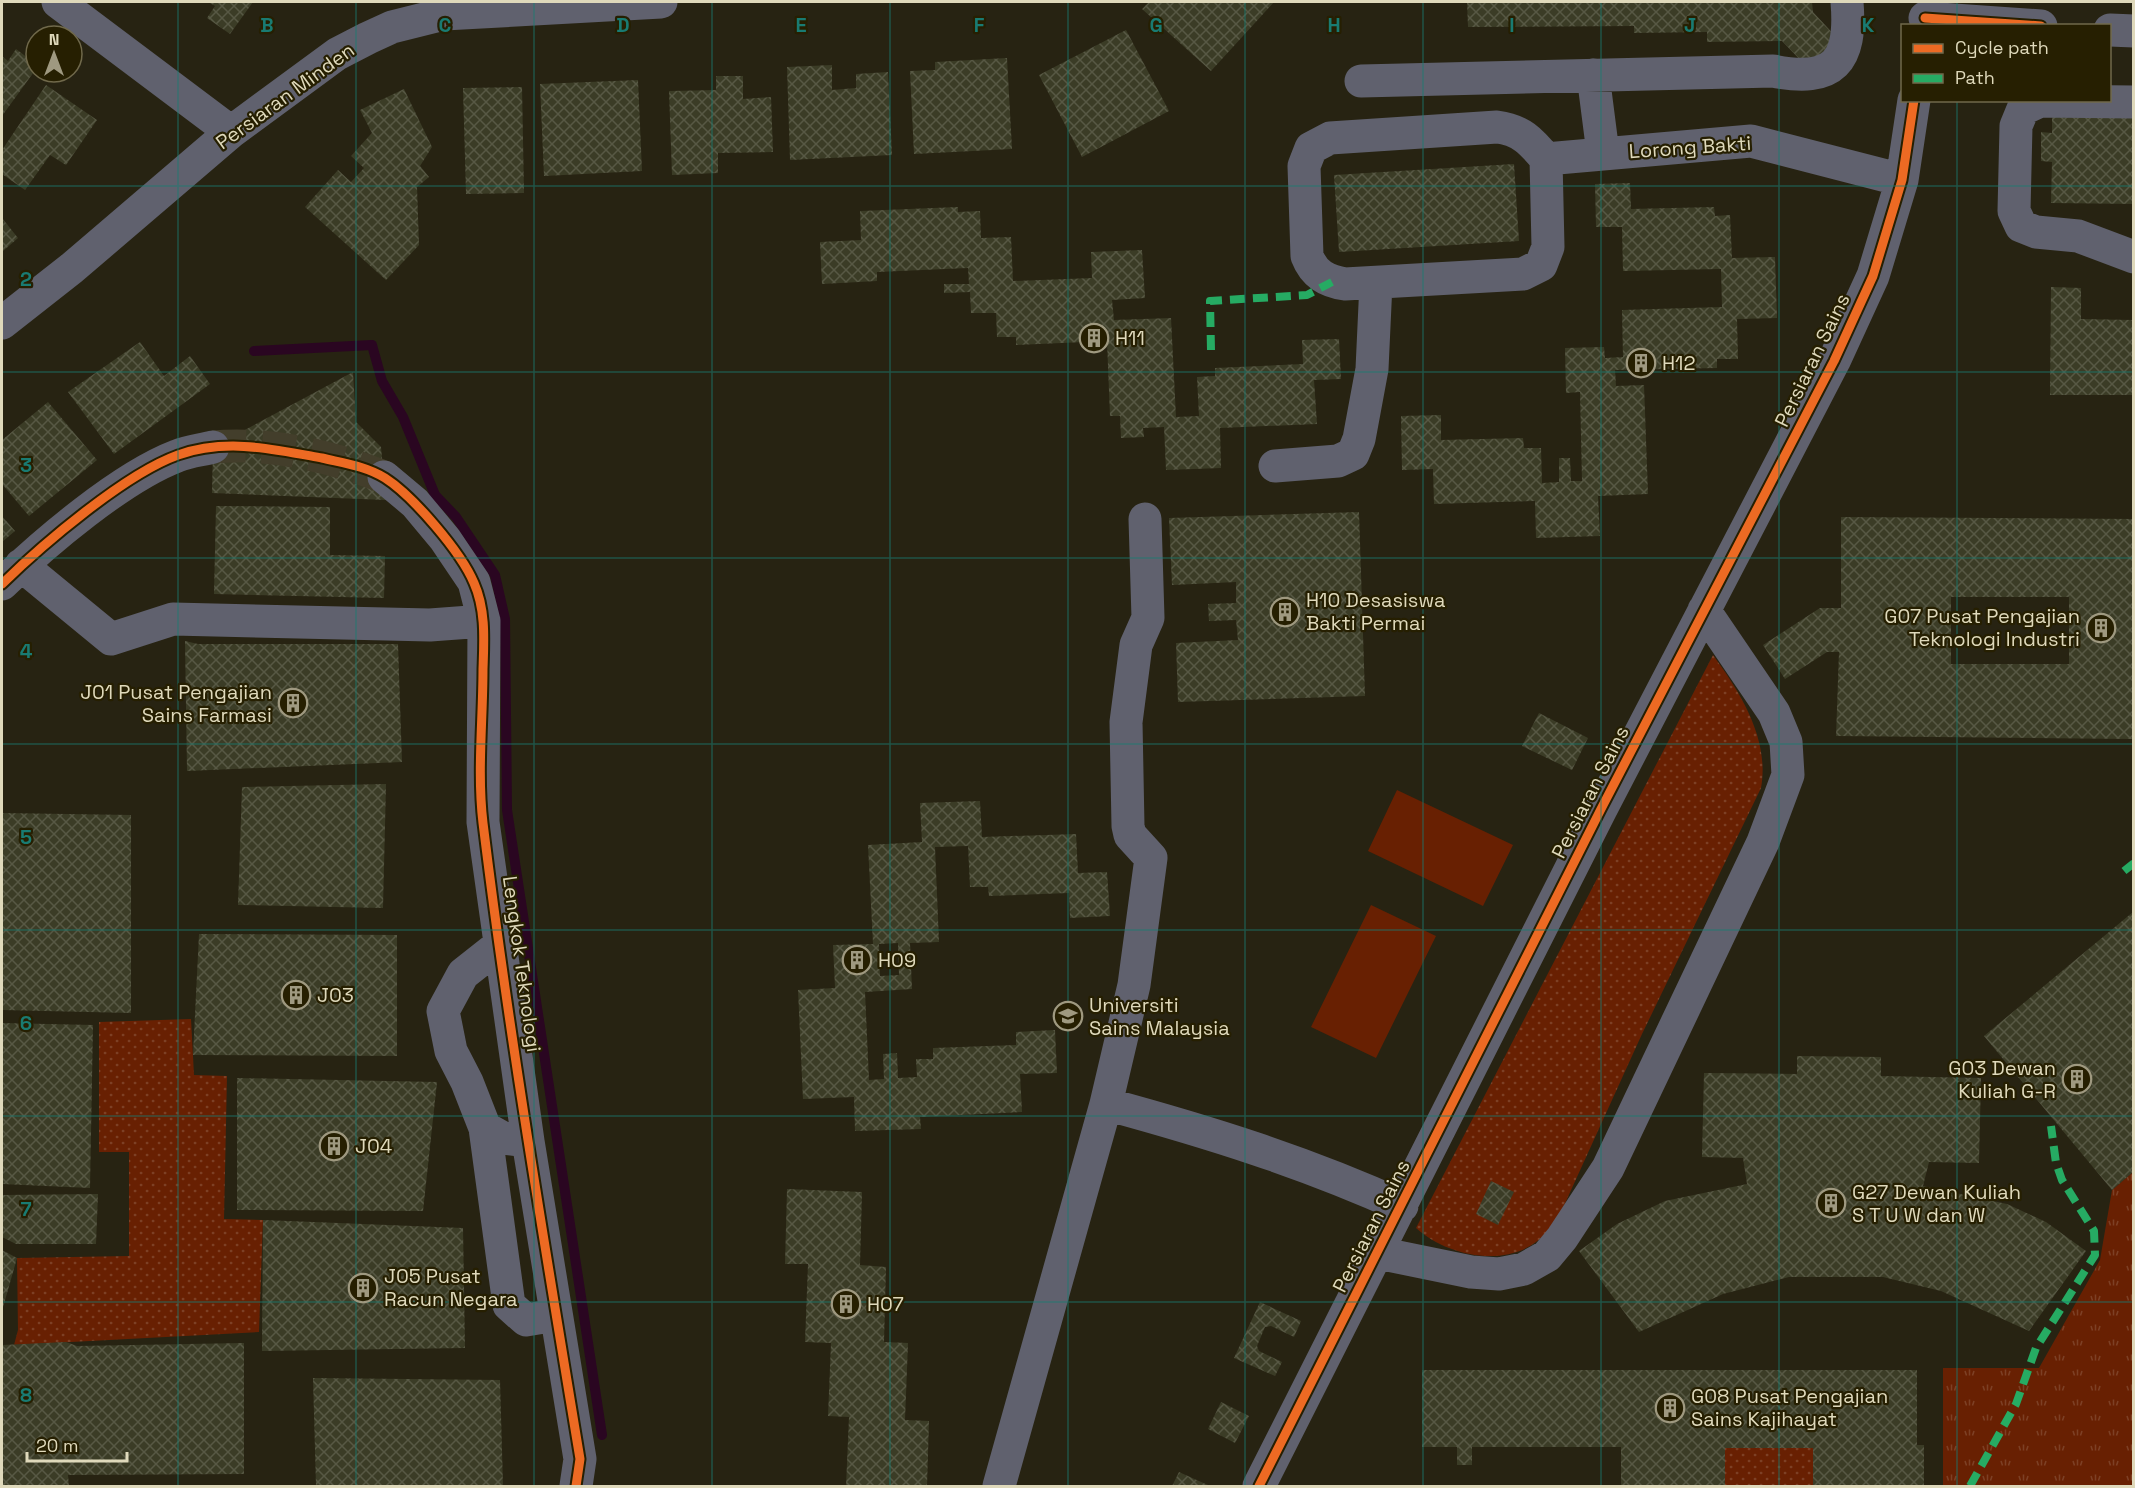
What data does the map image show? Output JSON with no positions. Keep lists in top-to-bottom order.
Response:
{
  "streets": {
    "street": [
      "Persiaran Minden",
      "Lorong Bakti",
      "Persiaran Sains",
      "Lengkok Teknologi"
    ]
  },
  "crossings": [
    ["Lorong Bakti", "Persiaran Sains"]
  ],
  "places": {
    "building": [
      "H11",
      "H12",
      "H10 Desasiswa Bakti Permai",
      "G07 Pusat Pengajian Teknologi Industri",
      "J01 Pusat Pengajian Sains Farmasi",
      "H09",
      "J03",
      "G03 Dewan Kuliah G-R",
      "J04",
      "G27 Dewan Kuliah S T U W dan W",
      "J05 Pusat Racun Negara",
      "H07",
      "G08 Pusat Pengajian Sains Kajihayat"
    ],
    "school or university": ["Universiti Sains Malaysia"]
  },
  "legend": ["Cycle path", "Path"],
  "scale_bar": "20 m",
  "north": "top",
  "grid": {
    "columns": [
      "B",
      "C",
      "D",
      "E",
      "F",
      "G",
      "H",
      "I",
      "J",
      "K"
    ],
    "rows": [
      "2",
      "3",
      "4",
      "5",
      "6",
      "7",
      "8"
    ]
  }
}
